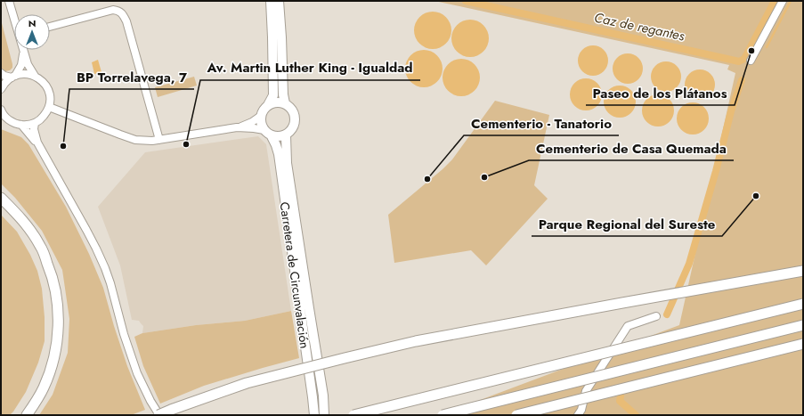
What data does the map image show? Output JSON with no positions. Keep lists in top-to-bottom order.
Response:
{
  "streets": {
    "main road": ["Carretera de Circunvalación"]
  },
  "water": ["Caz de regantes"],
  "places": [
    "Paseo de los Plátanos",
    "Av. Martin Luther King - Igualdad",
    "BP Torrelavega, 7",
    "Cementerio de Casa Quemada",
    "Cementerio - Tanatorio",
    "Parque Regional del Sureste"
  ],
  "north": "top"
}
